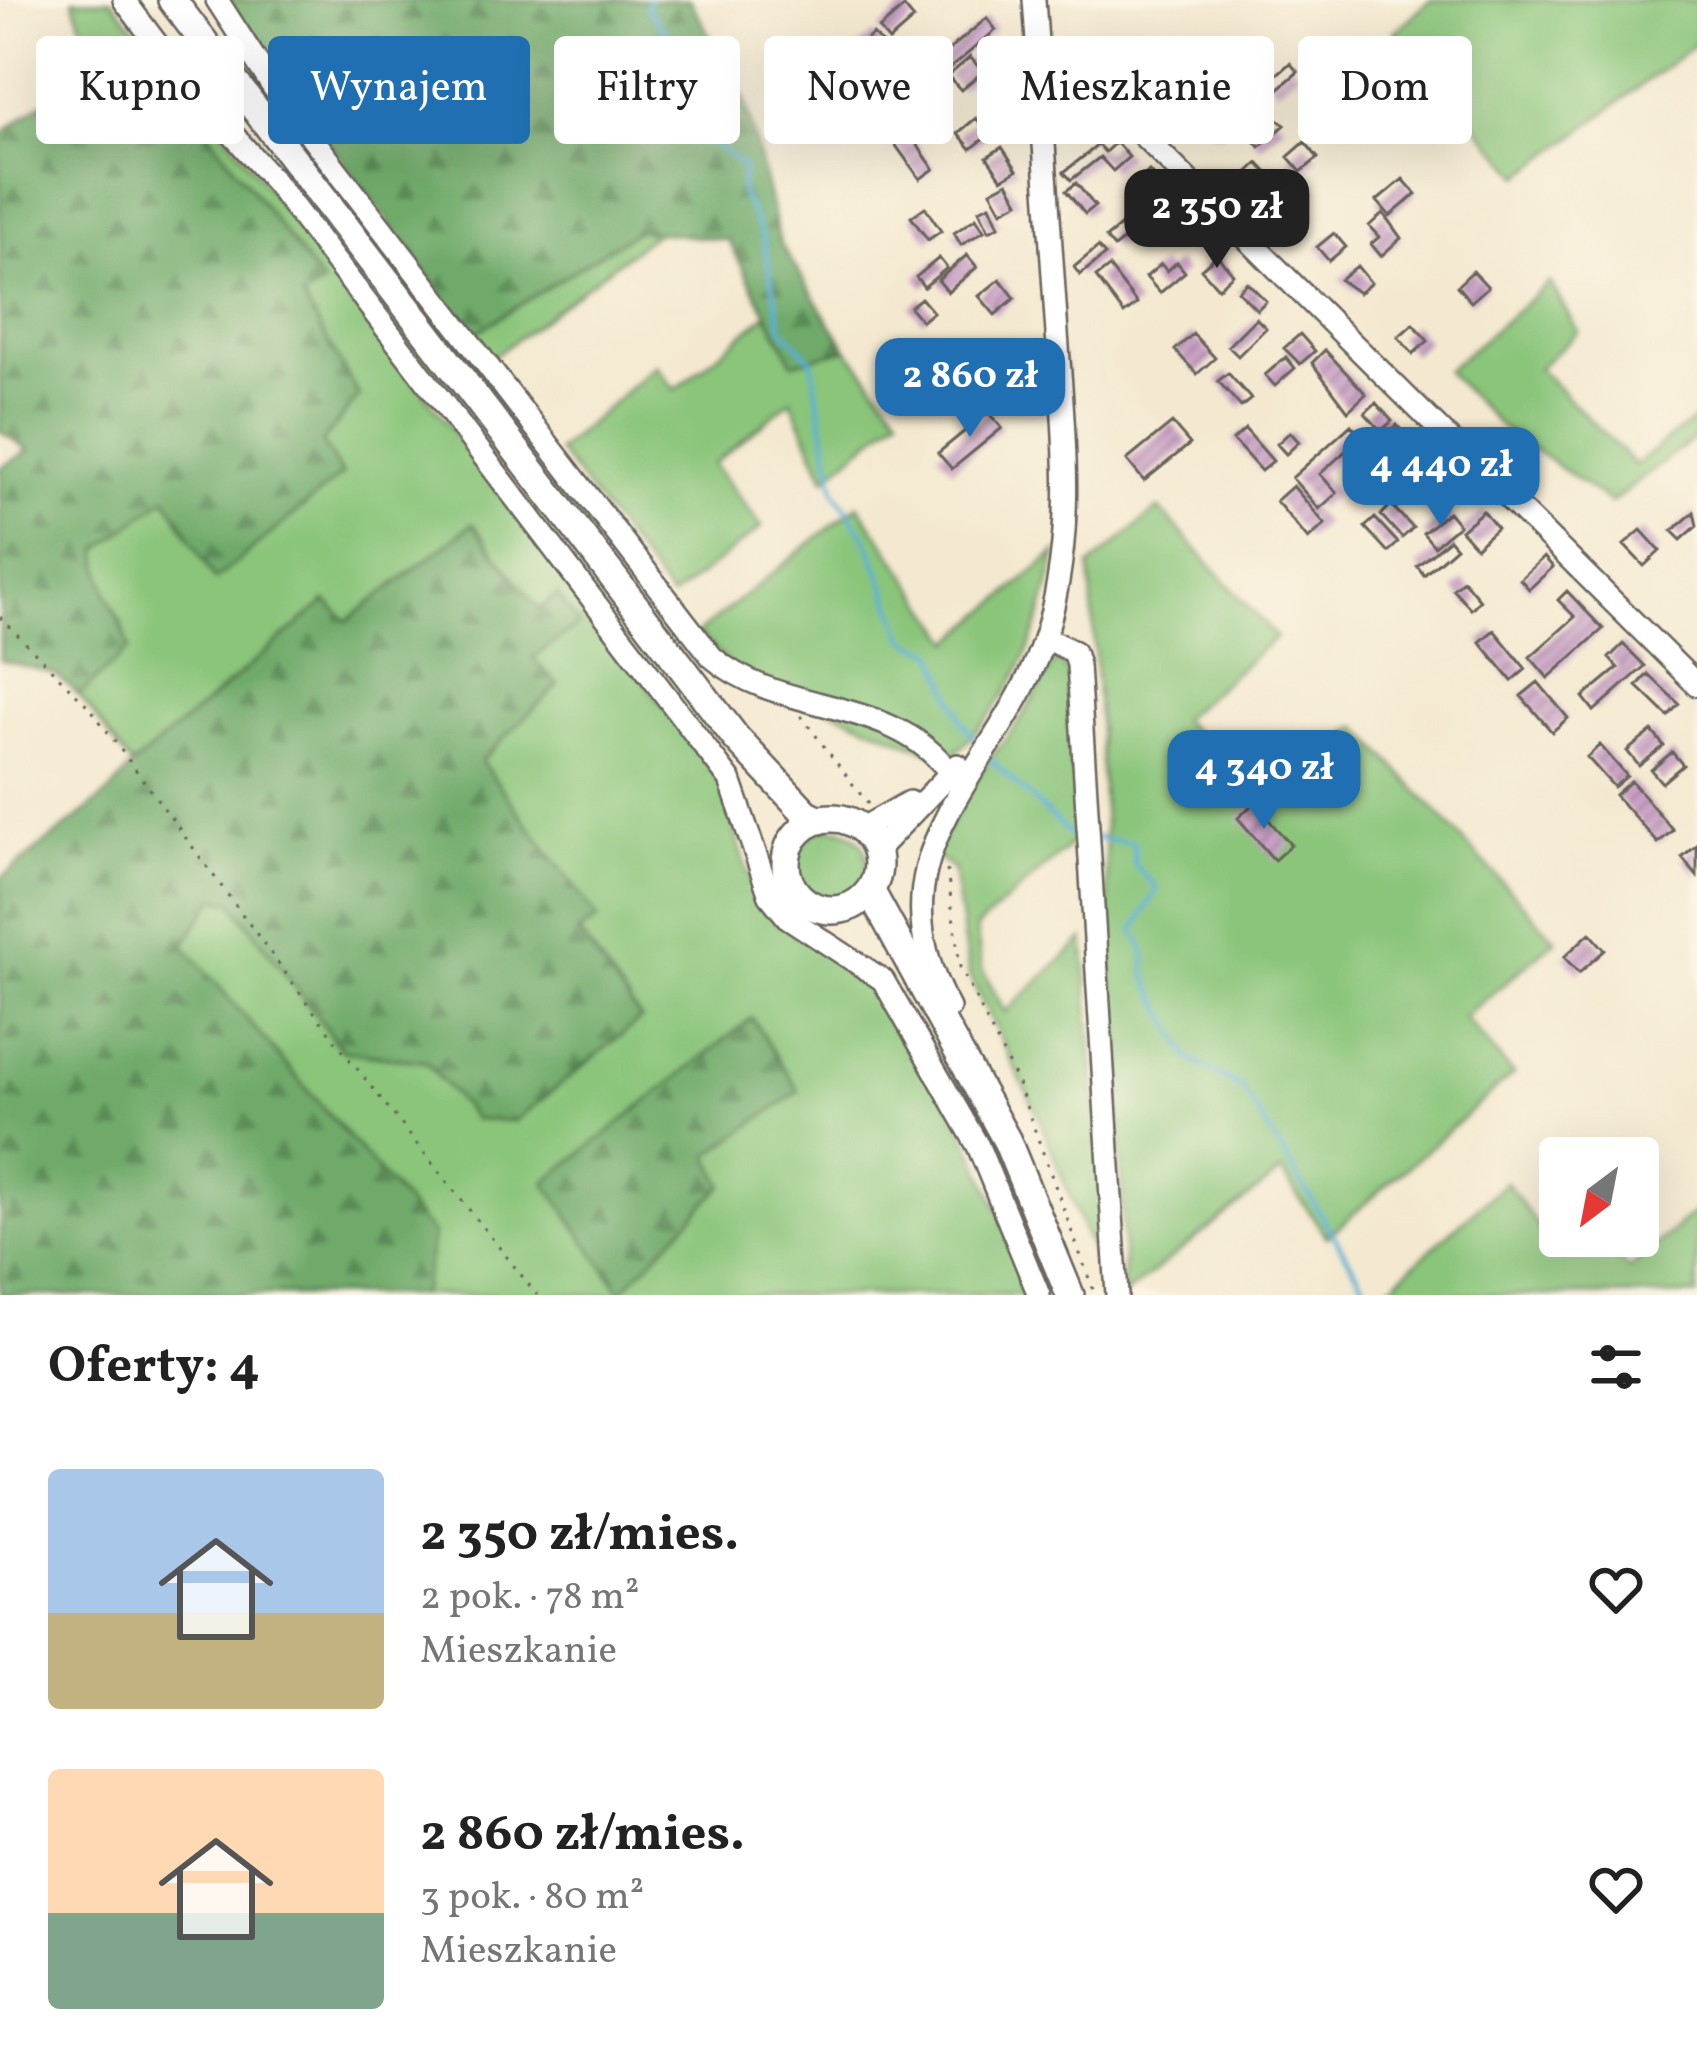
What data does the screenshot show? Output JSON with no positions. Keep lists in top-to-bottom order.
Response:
{
  "north": "bottom left",
  "page": {
    "chip": [
      "Kupno",
      "Wynajem",
      "Filtry",
      "Nowe",
      "Mieszkanie",
      "Dom"
    ],
    "price": [
      "2 350 zł",
      "2 860 zł",
      "4 440 zł",
      "4 340 zł"
    ],
    "heading": "Oferty: 4",
    "list": [
      {
        "name": "2 350 zł/mies.",
        "note": "2 pok. · 78 m² · Mieszkanie"
      },
      {
        "name": "2 860 zł/mies.",
        "note": "3 pok. · 80 m² · Mieszkanie"
      }
    ]
  }
}
